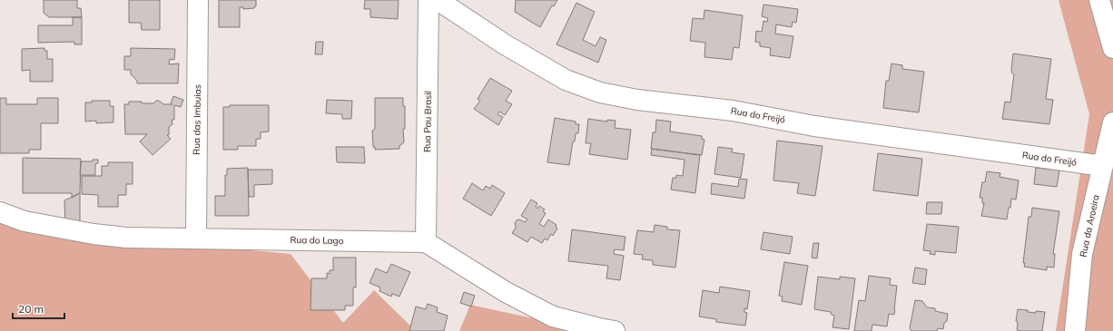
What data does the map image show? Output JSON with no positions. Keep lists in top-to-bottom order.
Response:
{
  "streets": {
    "street": [
      "Rua do Freijó",
      "Rua das Imbuias",
      "Rua Pau Brasil",
      "Rua da Aroeira",
      "Rua do Lago"
    ]
  },
  "crossings": [
    ["Rua do Freijó", "Rua da Aroeira"],
    ["Rua das Imbuias", "Rua do Lago"],
    ["Rua Pau Brasil", "Rua do Lago"]
  ],
  "scale_bar": "20 m"
}
